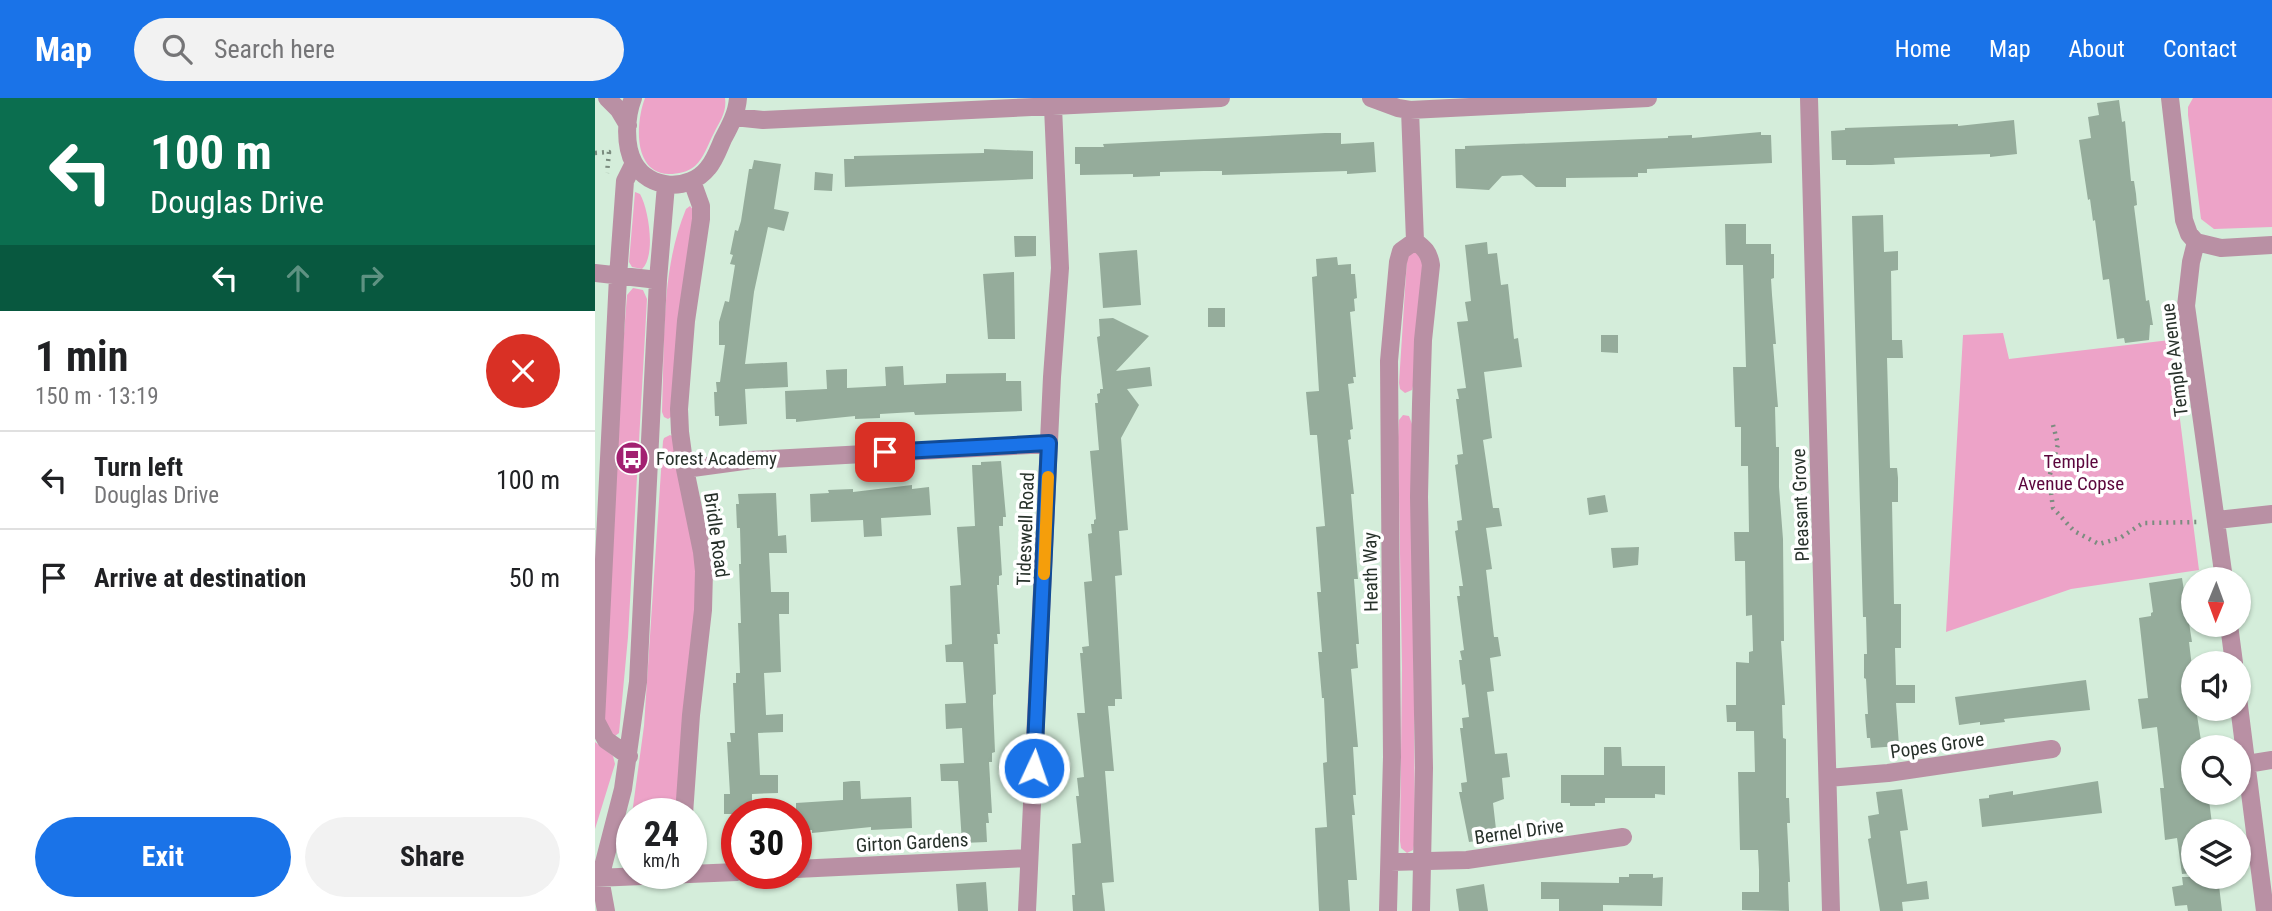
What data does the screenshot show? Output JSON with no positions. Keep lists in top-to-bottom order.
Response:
{
  "streets": {
    "street": [
      "Temple Avenue",
      "Pleasant Grove",
      "Tideswell Road",
      "Bridle Road",
      "Heath Way",
      "Popes Grove",
      "Bernel Drive",
      "Girton Gardens"
    ]
  },
  "crossings": [
    ["Pleasant Grove", "Popes Grove"],
    ["Tideswell Road", "Girton Gardens"],
    ["Heath Way", "Bernel Drive"]
  ],
  "parks": ["Temple Avenue Copse"],
  "places": {
    "bus stop": ["Forest Academy"]
  },
  "north": "bottom",
  "page": {
    "header": "Map",
    "search": "Search here",
    "nav": [
      "Home",
      "Map",
      "About",
      "Contact"
    ],
    "turn": ["100 m", "Douglas Drive"],
    "heading": ["1 min", "150 m · 13:19"],
    "list": [
      {
        "name": "Turn left",
        "note": "Douglas Drive",
        "value": "100 m"
      },
      {
        "name": "Arrive at destination",
        "value": "50 m"
      }
    ],
    "speed": "24 km/h",
    "limit": "30",
    "buttons": ["Exit", "Share"]
  }
}
